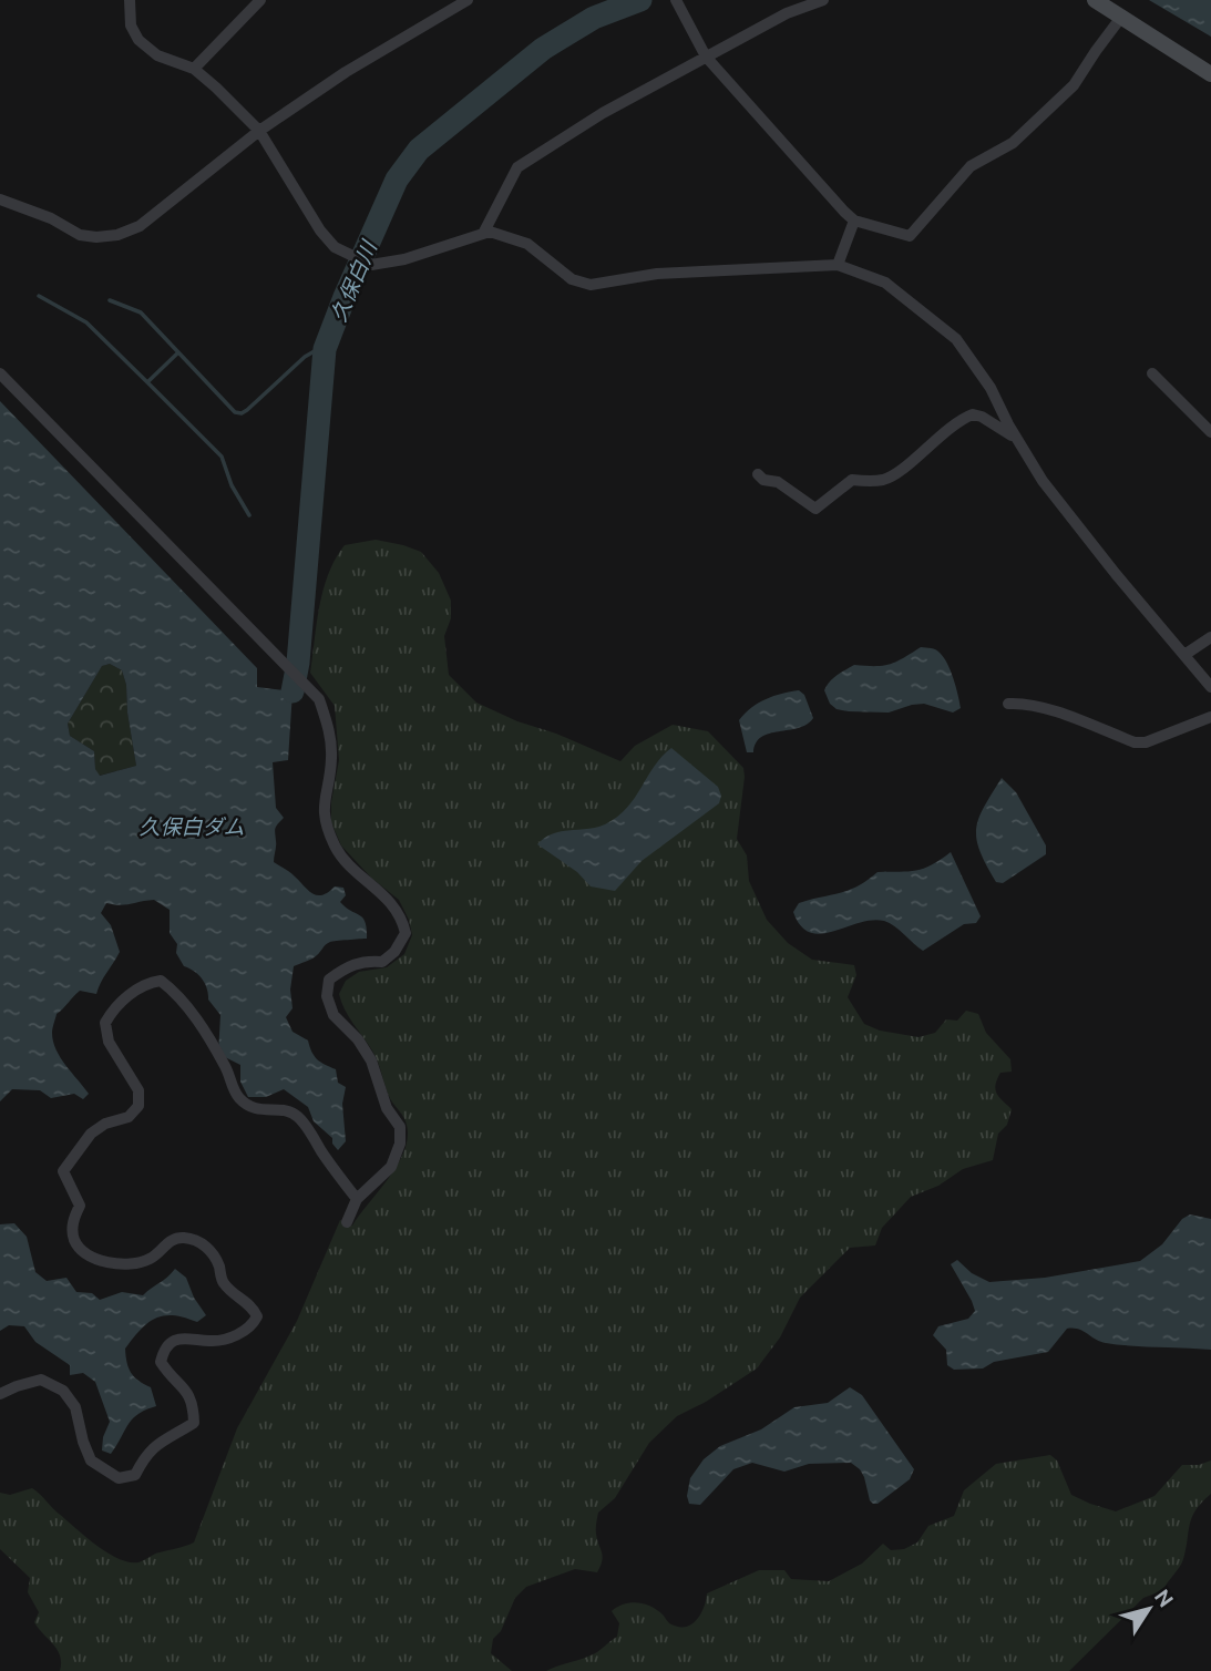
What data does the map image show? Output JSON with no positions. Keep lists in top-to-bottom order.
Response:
{
  "water": ["久保白川", "久保白ダム"],
  "north": "top right"
}
